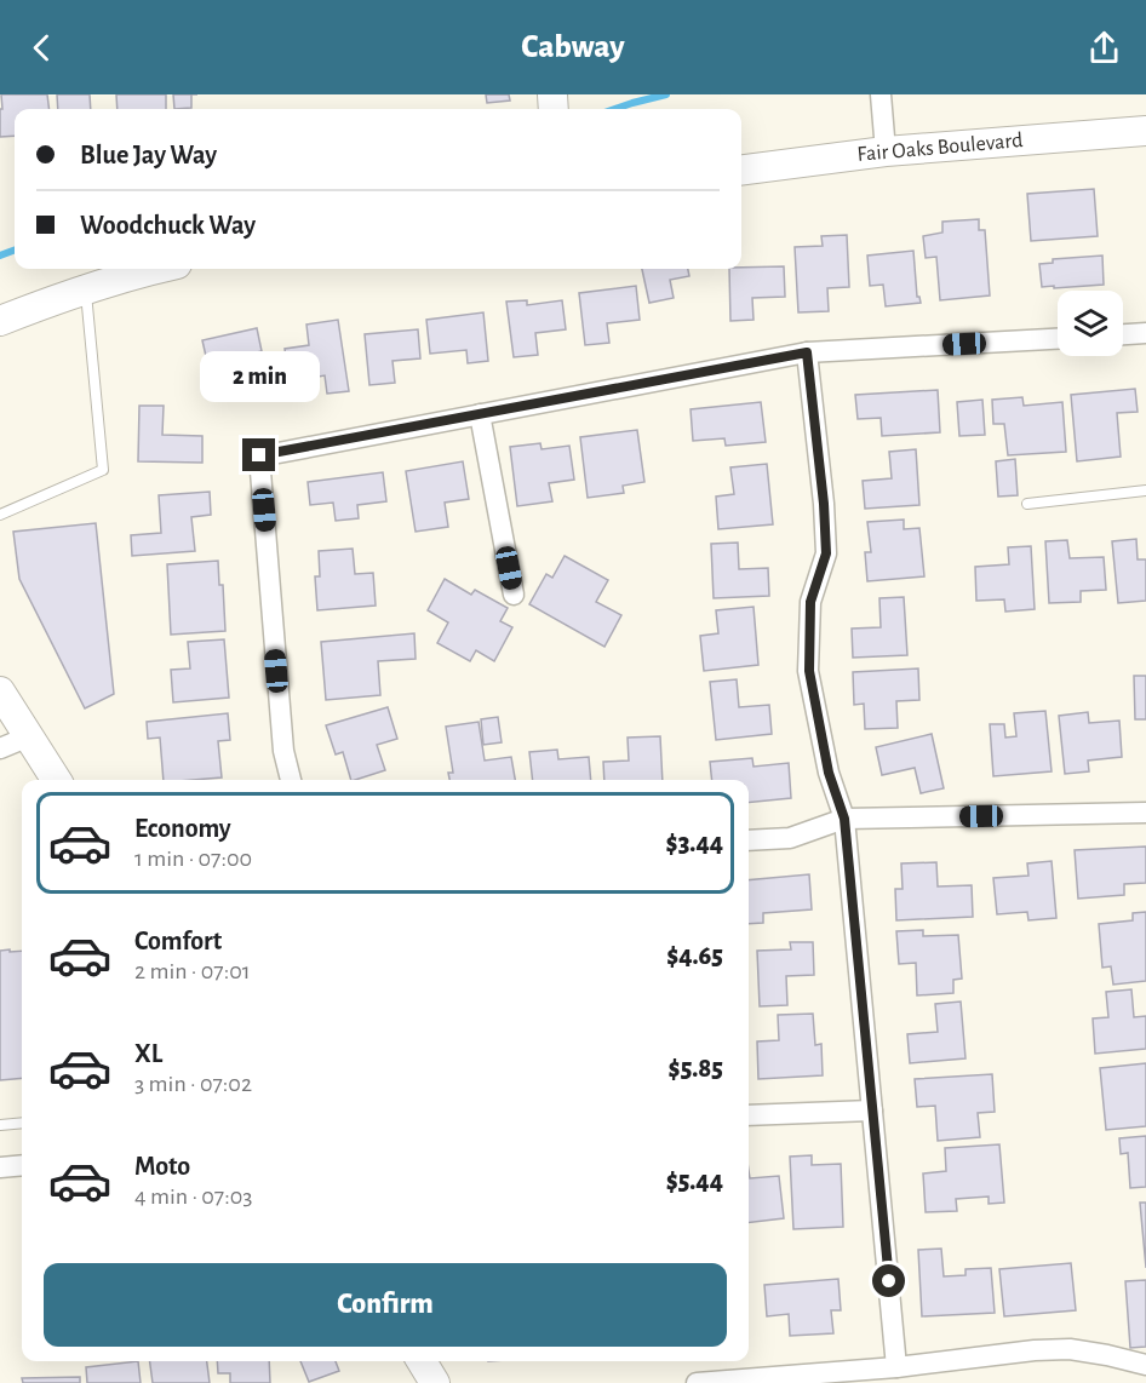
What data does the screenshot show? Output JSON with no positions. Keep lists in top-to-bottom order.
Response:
{
  "streets": {
    "main road": ["Fair Oaks Boulevard"]
  },
  "page": {
    "header": "Cabway",
    "banner": ["Blue Jay Way", "Woodchuck Way"],
    "bubble": "2 min",
    "list": [
      {
        "name": "Economy",
        "note": "1 min · 07:00",
        "value": "$3.44"
      },
      {
        "name": "Comfort",
        "note": "2 min · 07:01",
        "value": "$4.65"
      },
      {
        "name": "XL",
        "note": "3 min · 07:02",
        "value": "$5.85"
      },
      {
        "name": "Moto",
        "note": "4 min · 07:03",
        "value": "$5.44"
      }
    ],
    "buttons": "Confirm"
  }
}
